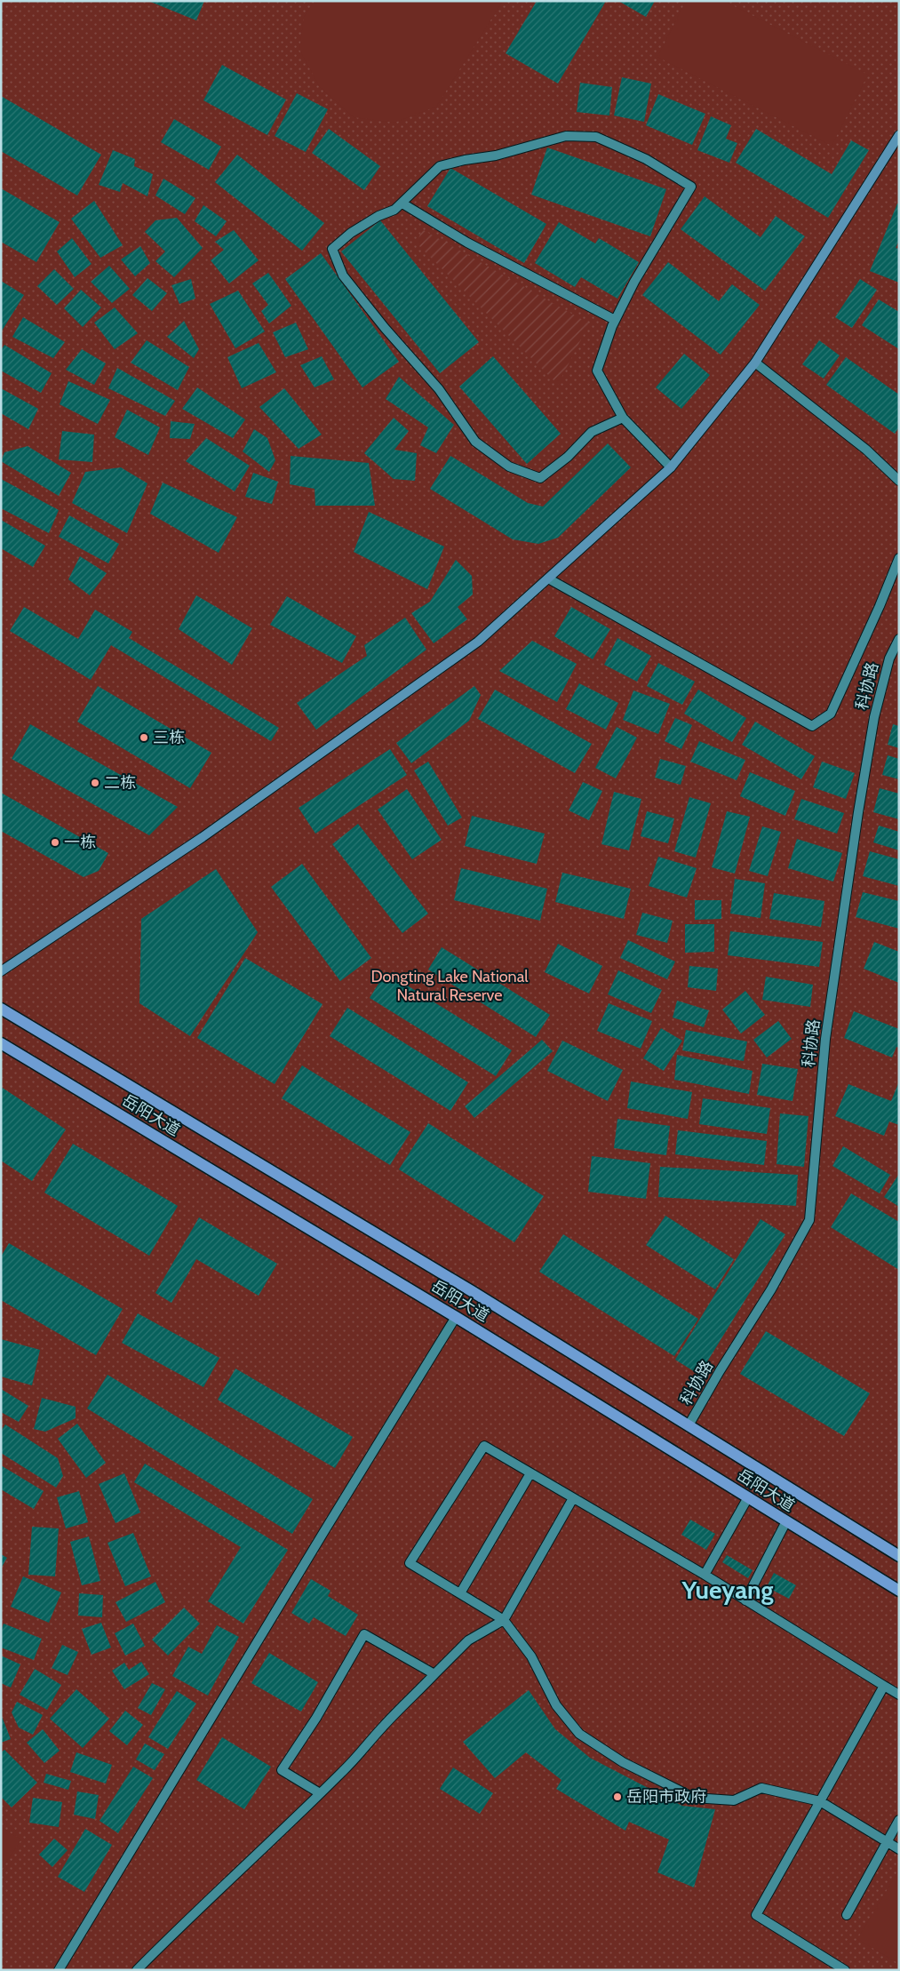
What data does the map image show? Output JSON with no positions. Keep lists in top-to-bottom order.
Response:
{
  "streets": {
    "main road": ["岳阳大道"],
    "street": ["科协路"]
  },
  "crossings": [
    ["科协路", "岳阳大道"]
  ],
  "districts": ["Yueyang"],
  "parks": ["Dongting Lake National Natural Reserve"],
  "places": [
    "三栋",
    "二栋",
    "一栋",
    "岳阳市政府"
  ]
}
